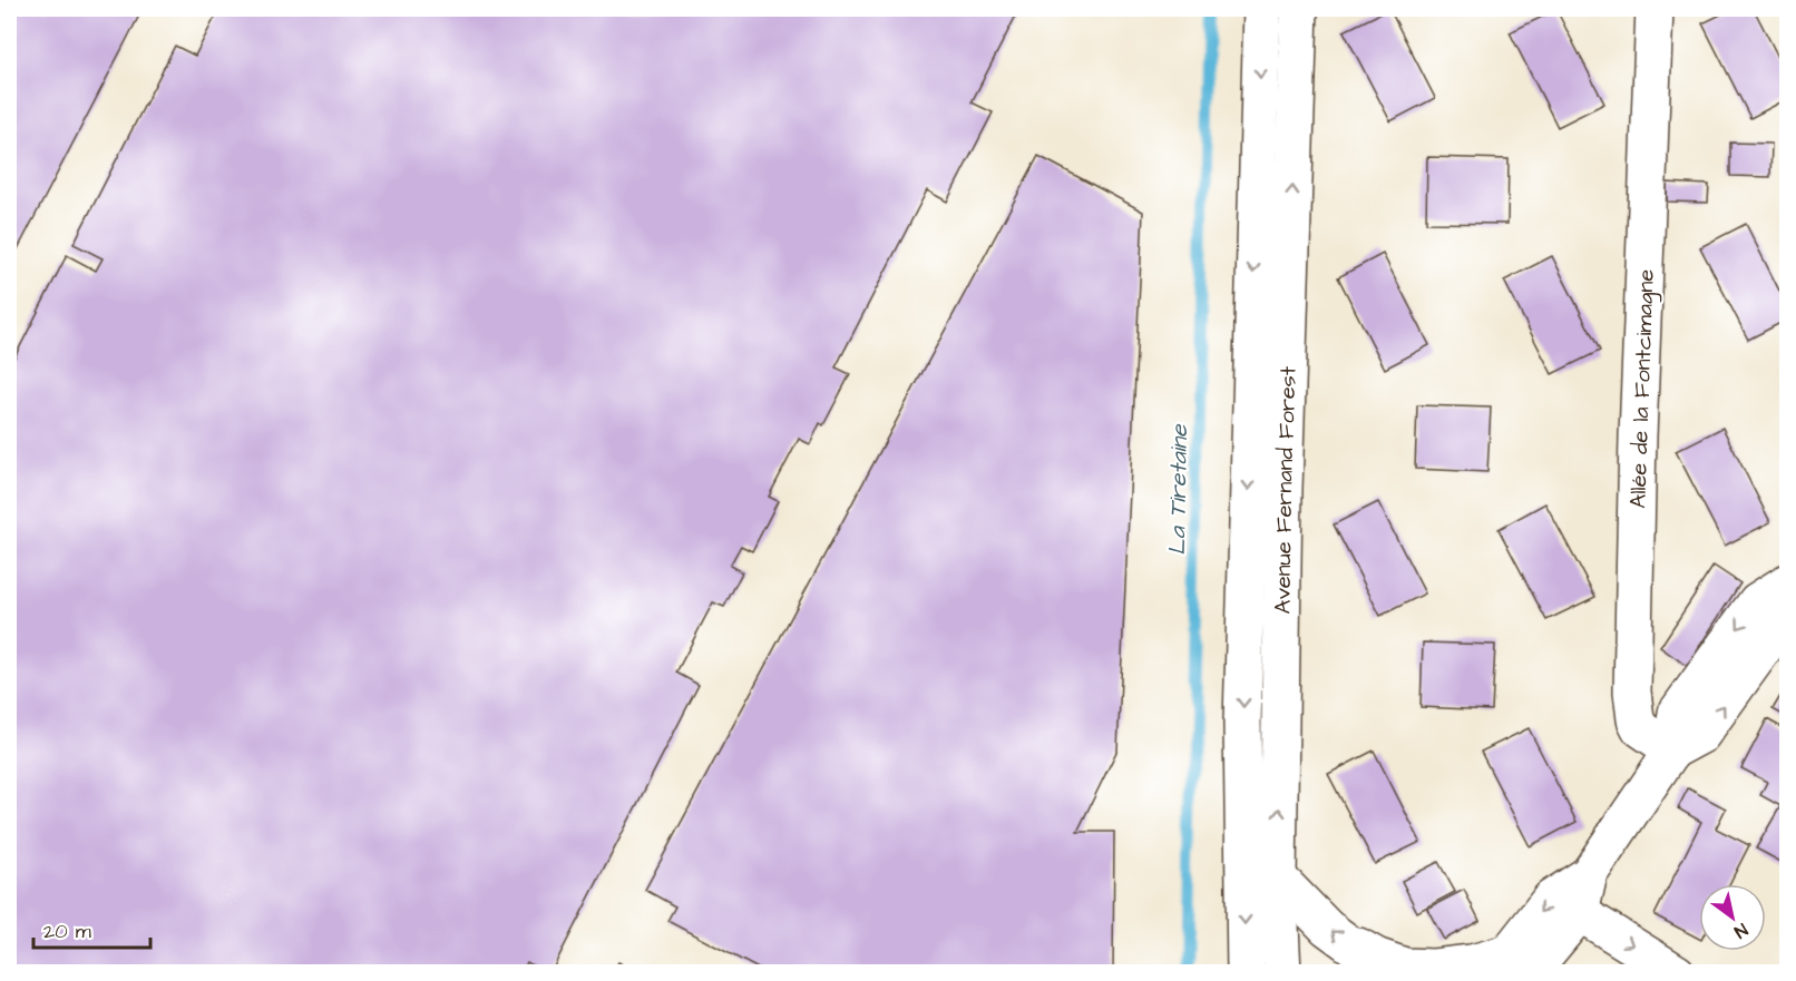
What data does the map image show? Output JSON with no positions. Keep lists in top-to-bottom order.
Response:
{
  "streets": {
    "main road": ["Allée de la Fontcimagne", "Avenue Fernand Forest"]
  },
  "water": ["La Tiretaine"],
  "scale_bar": "20 m",
  "north": "bottom right"
}
